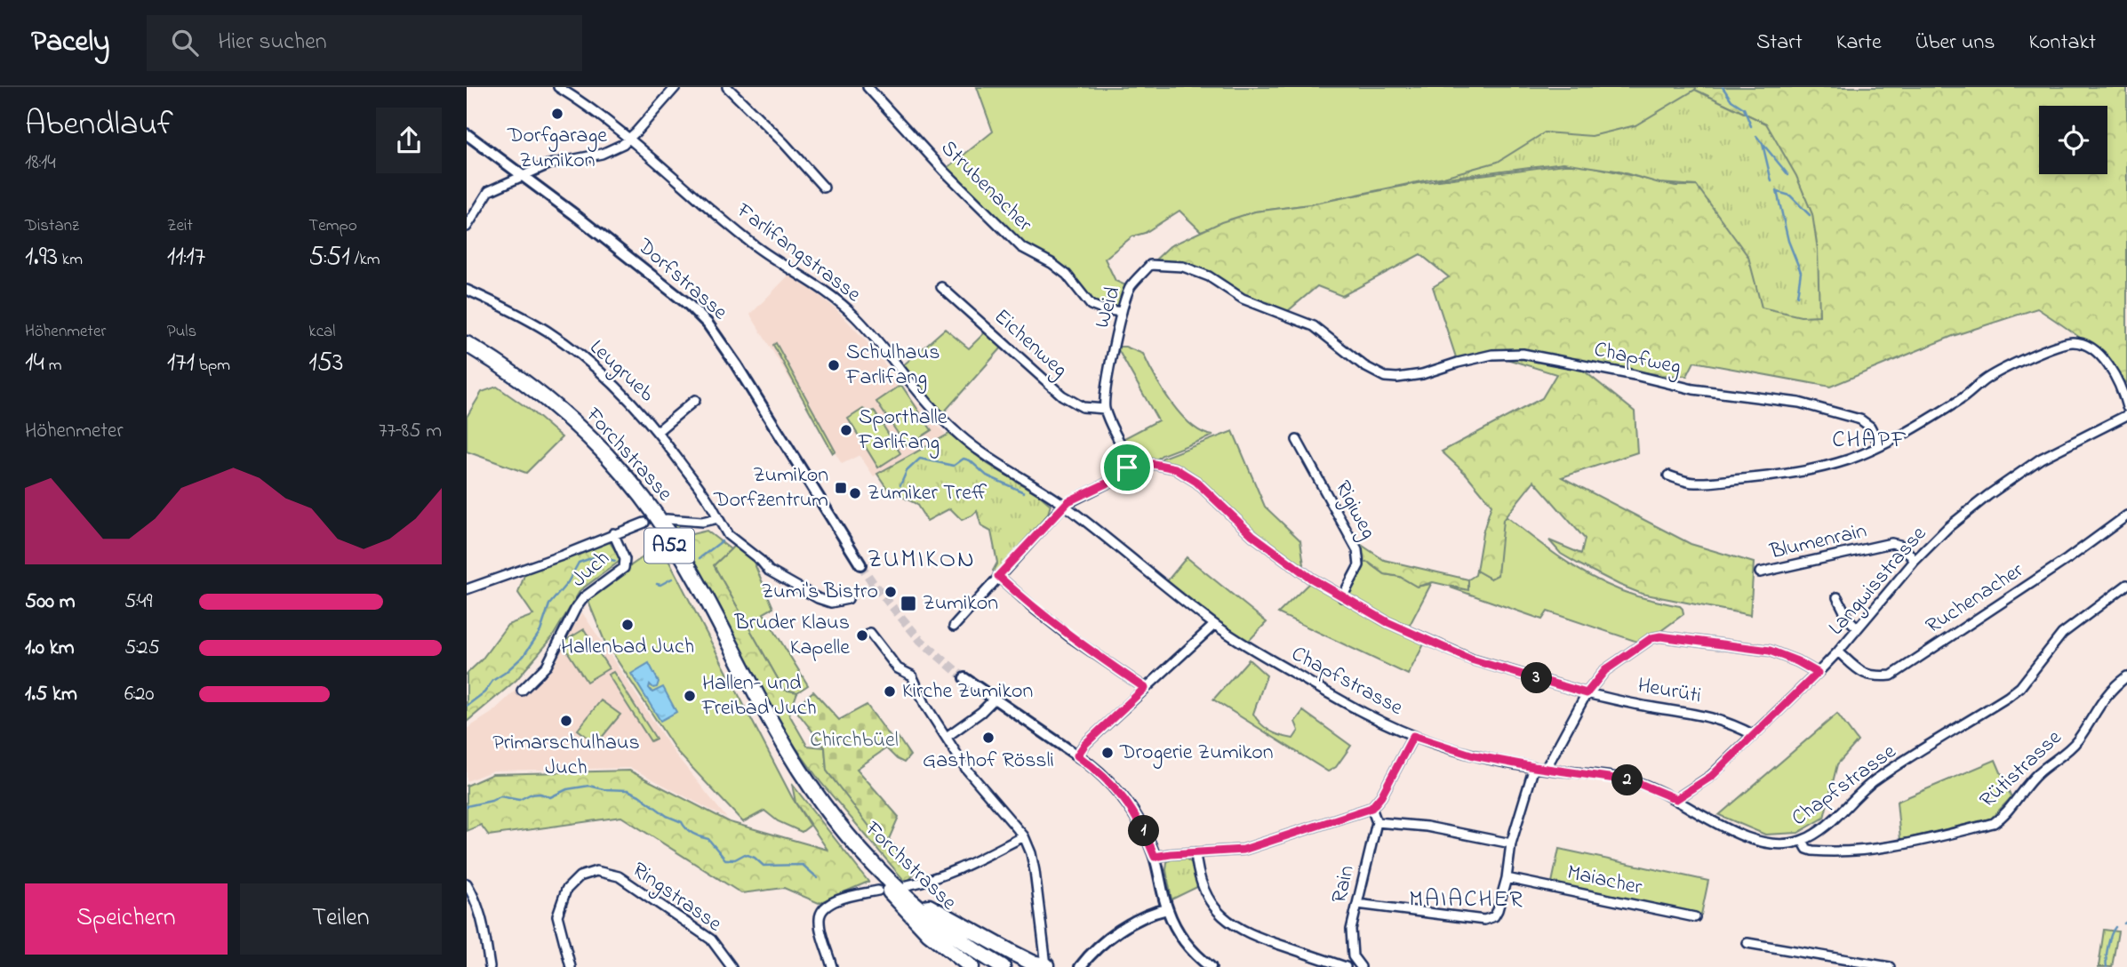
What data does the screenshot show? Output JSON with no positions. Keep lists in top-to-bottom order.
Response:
{
  "streets": {
    "highway": ["Forchstrasse", "A52"],
    "street": [
      "Strubenacher",
      "Farlifangstrasse",
      "Dorfstrasse",
      "Weid",
      "Eichenweg",
      "Chapfweg",
      "Leugrueb",
      "Rigiweg",
      "Blumenrain",
      "Juch",
      "Langwisstrasse",
      "Ruchenacher",
      "Chapfstrasse",
      "Heurüti",
      "Rütistrasse",
      "Maiacher",
      "Rain",
      "Ringstrasse"
    ]
  },
  "crossings": [
    ["Strubenacher", "Weid"],
    ["Farlifangstrasse", "Chapfstrasse"],
    ["Weid", "Eichenweg"],
    ["Weid", "Chapfweg"],
    ["Weid", "Heurüti"],
    ["Rigiweg", "Heurüti"],
    ["Blumenrain", "Langwisstrasse"],
    ["Langwisstrasse", "Ruchenacher"],
    ["Langwisstrasse", "Chapfstrasse"],
    ["Langwisstrasse", "Heurüti"],
    ["Chapfstrasse", "Rütistrasse"]
  ],
  "districts": ["CHAPF", "ZUMIKON", "MAIACHER"],
  "parks": ["Chirchbüel"],
  "places": {
    "other": [
      "Dorfgarage Zumikon",
      "Schulhaus Farlifang",
      "Sporthalle Farlifang",
      "Zumiker Treff",
      "Zumi's Bistro",
      "Hallenbad Juch",
      "Bruder Klaus Kapelle",
      "Kirche Zumikon",
      "Hallen- und Freibad Juch",
      "Primarschulhaus Juch",
      "Gasthof Rössli",
      "Drogerie Zumikon"
    ],
    "transit": ["Zumikon Dorfzentrum", "Zumikon"]
  },
  "page": {
    "header": "Pacely",
    "search": "Hier suchen",
    "nav": [
      "Start",
      "Karte",
      "Über uns",
      "Kontakt"
    ],
    "heading": ["Abendlauf", "18:14"],
    "stats": [
      ["Distanz", "1.93 km"],
      ["Zeit", "11:17"],
      ["Tempo", "5:51 /km"],
      ["Höhenmeter", "14 m"],
      ["Puls", "171 bpm"],
      ["kcal", "153"]
    ],
    "chart": ["Höhenmeter", "77–85 m"],
    "list": [
      {
        "name": "500 m",
        "note": "5:49"
      },
      {
        "name": "1.0 km",
        "note": "5:25"
      },
      {
        "name": "1.5 km",
        "note": "6:20"
      }
    ],
    "pins": ["3", "2", "1"],
    "buttons": ["Speichern", "Teilen"]
  }
}
